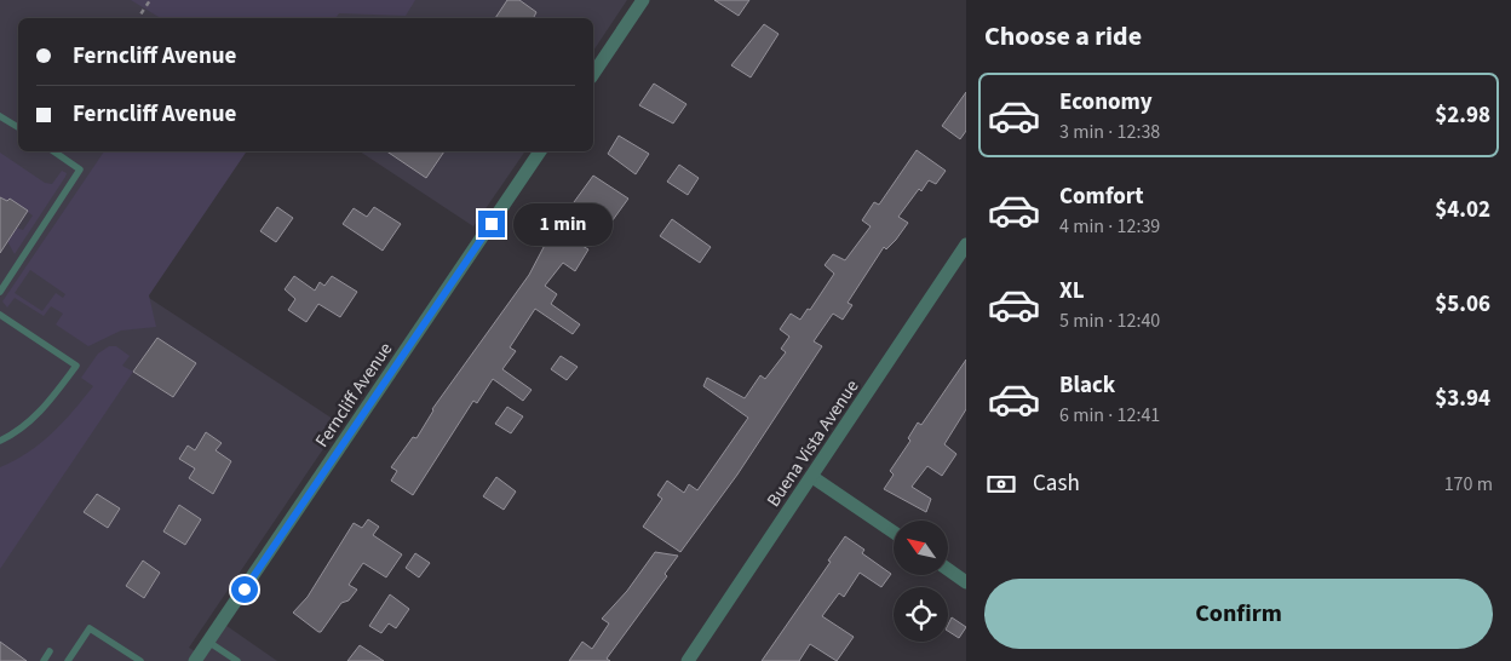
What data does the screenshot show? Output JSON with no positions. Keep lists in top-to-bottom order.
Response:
{
  "streets": {
    "street": ["Ferncliff Avenue", "Buena Vista Avenue"]
  },
  "north": "top left",
  "page": {
    "heading": "Choose a ride",
    "banner": ["Ferncliff Avenue", "Ferncliff Avenue"],
    "list": [
      {
        "name": "Economy",
        "note": "3 min · 12:38",
        "value": "$2.98"
      },
      {
        "name": "Comfort",
        "note": "4 min · 12:39",
        "value": "$4.02"
      },
      {
        "name": "XL",
        "note": "5 min · 12:40",
        "value": "$5.06"
      },
      {
        "name": "Black",
        "note": "6 min · 12:41",
        "value": "$3.94"
      }
    ],
    "bubble": "1 min",
    "pay": ["Cash", "170 m"],
    "buttons": "Confirm"
  }
}
